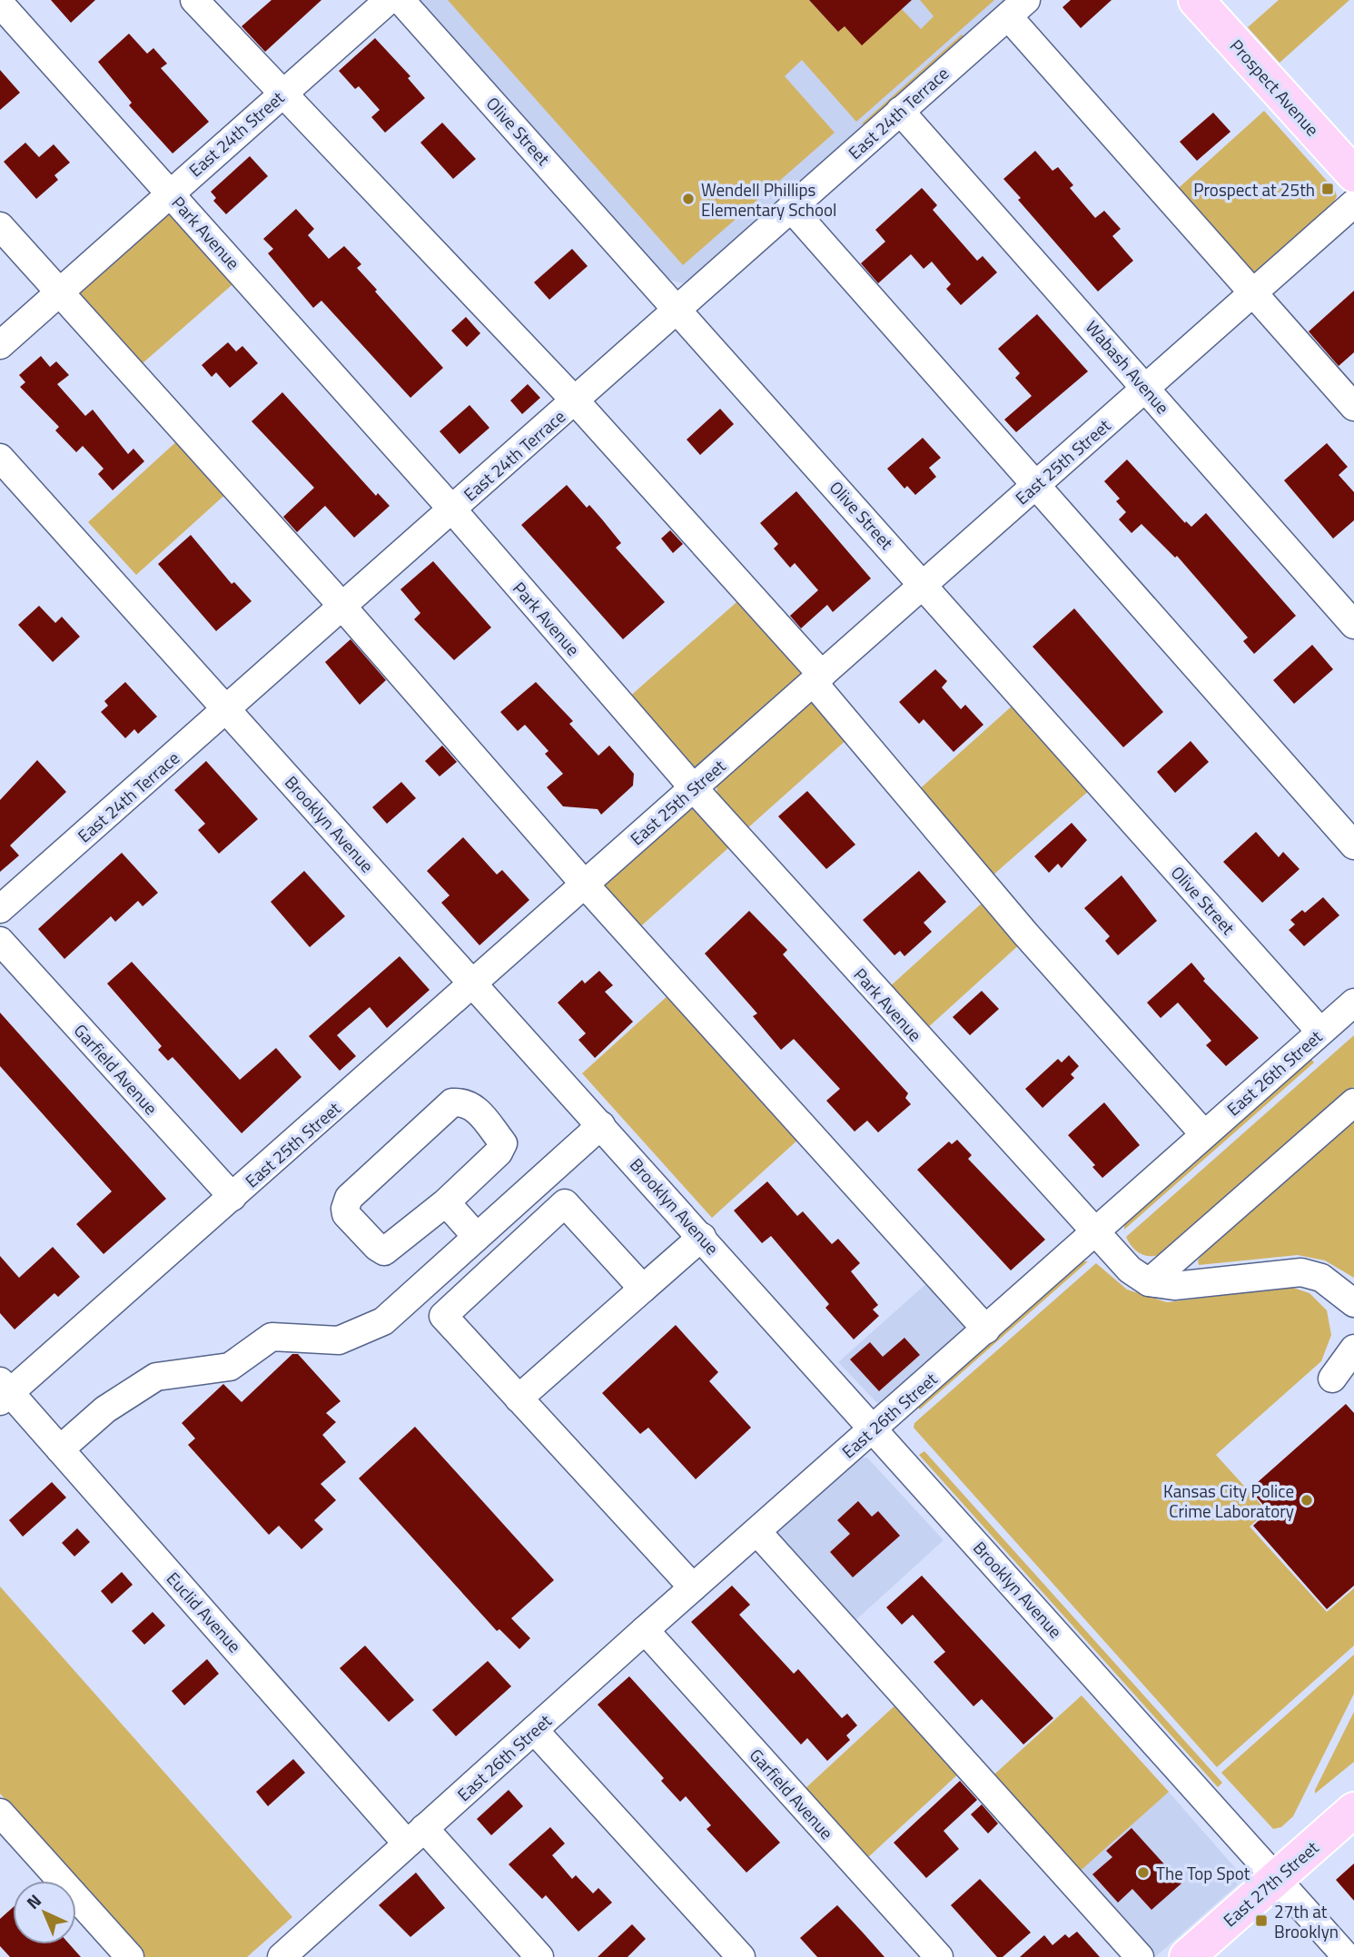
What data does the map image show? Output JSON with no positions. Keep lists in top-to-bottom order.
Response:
{
  "streets": {
    "main road": ["Prospect Avenue", "East 27th Street"],
    "street": [
      "East 24th Terrace",
      "Olive Street",
      "East 24th Street",
      "Park Avenue",
      "Wabash Avenue",
      "East 25th Street",
      "Brooklyn Avenue",
      "Garfield Avenue",
      "East 26th Street",
      "Euclid Avenue"
    ]
  },
  "crossings": [
    ["East 24th Terrace", "Olive Street"],
    ["East 24th Terrace", "Park Avenue"],
    ["East 24th Terrace", "Wabash Avenue"],
    ["East 24th Terrace", "Brooklyn Avenue"],
    ["Olive Street", "East 25th Street"],
    ["Olive Street", "East 26th Street"],
    ["East 24th Street", "Park Avenue"],
    ["Park Avenue", "East 25th Street"],
    ["Park Avenue", "East 26th Street"],
    ["Wabash Avenue", "East 25th Street"],
    ["East 25th Street", "Brooklyn Avenue"],
    ["East 25th Street", "Garfield Avenue"],
    ["East 25th Street", "Euclid Avenue"],
    ["Brooklyn Avenue", "East 26th Street"],
    ["Brooklyn Avenue", "East 27th Street"],
    ["Garfield Avenue", "East 26th Street"],
    ["East 26th Street", "Euclid Avenue"]
  ],
  "places": {
    "transit": ["Prospect at 25th", "27th at Brooklyn"],
    "other": ["Wendell Phillips Elementary School", "Kansas City Police Crime Laboratory", "The Top Spot"]
  },
  "north": "top left"
}
